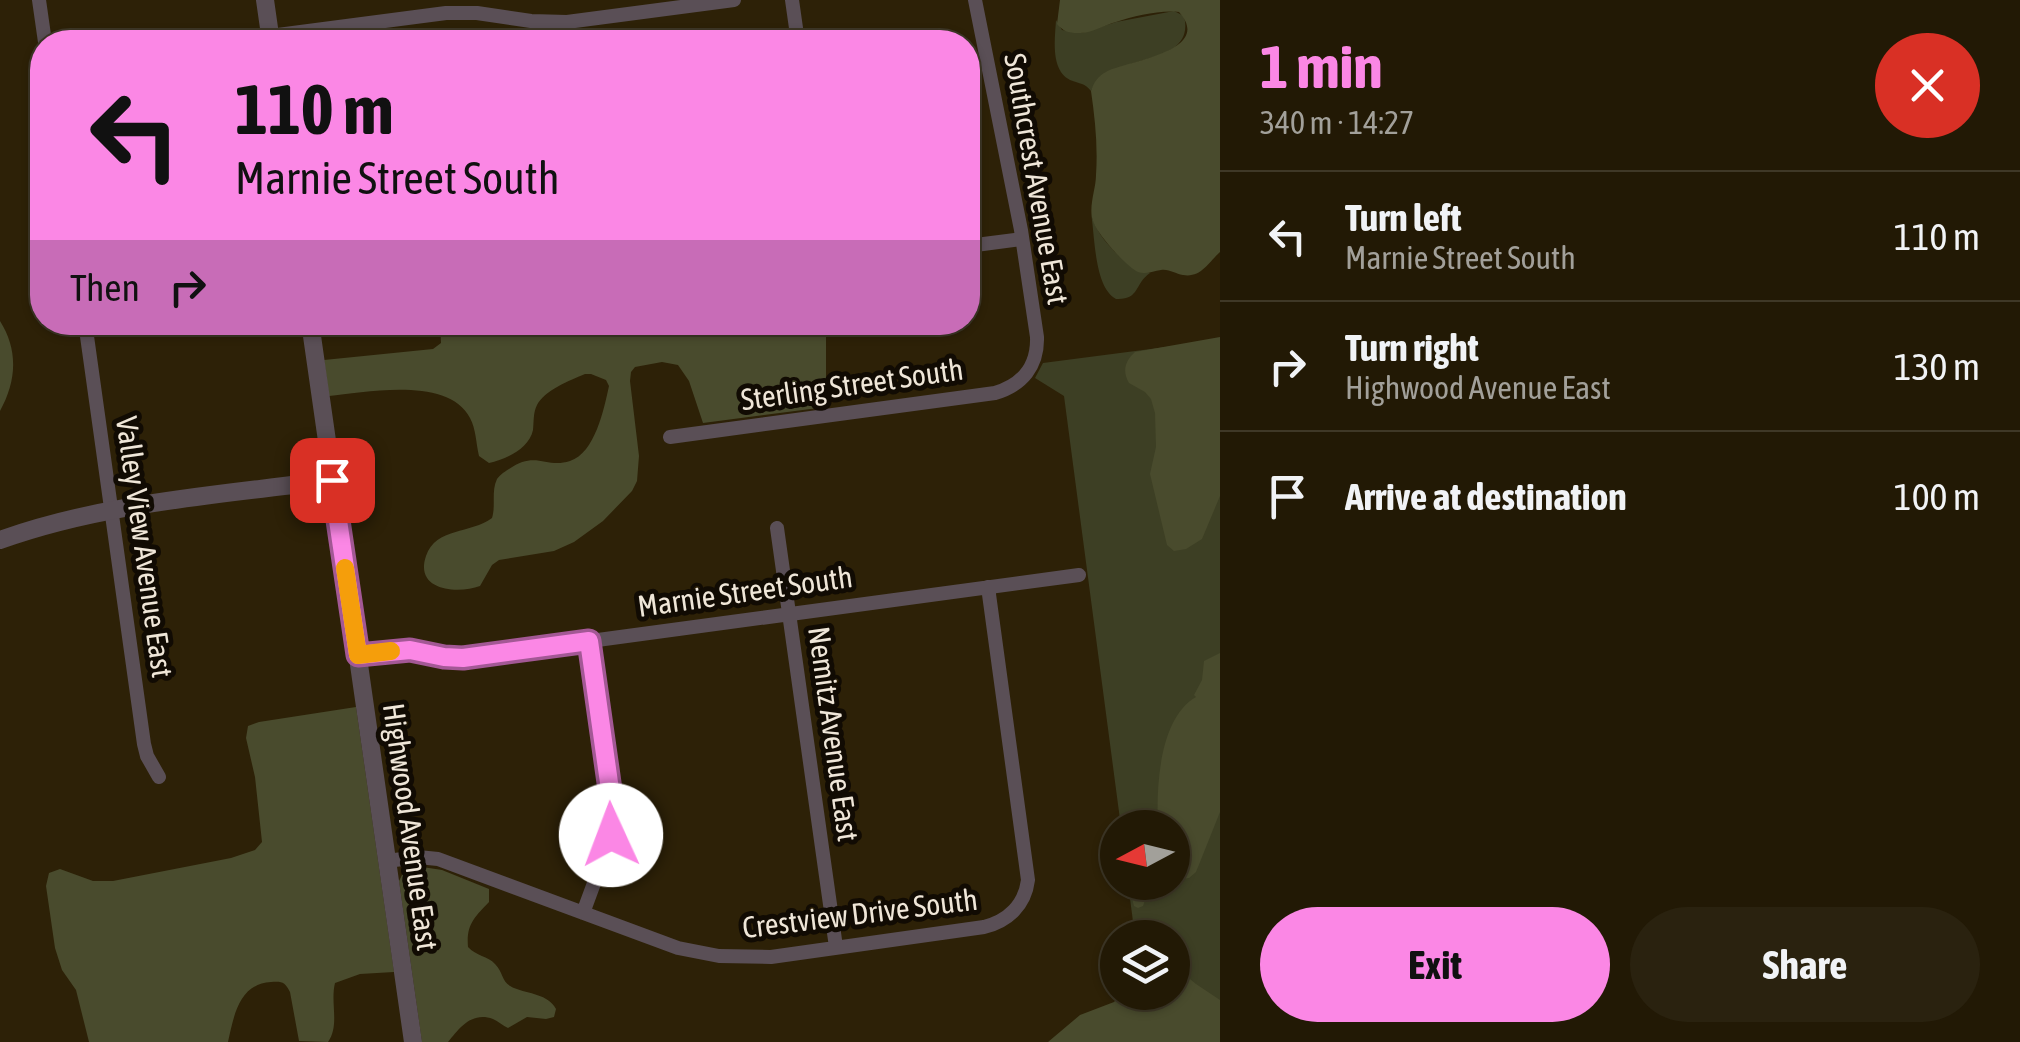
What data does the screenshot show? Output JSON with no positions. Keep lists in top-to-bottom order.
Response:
{
  "streets": {
    "street": [
      "Southcrest Avenue East",
      "Sterling Street South",
      "Valley View Avenue East",
      "Marnie Street South",
      "Nemitz Avenue East",
      "Highwood Avenue East",
      "Crestview Drive South"
    ]
  },
  "crossings": [
    ["Southcrest Avenue East", "Sterling Street South"],
    ["Marnie Street South", "Nemitz Avenue East"],
    ["Marnie Street South", "Highwood Avenue East"],
    ["Marnie Street South", "Crestview Drive South"],
    ["Nemitz Avenue East", "Crestview Drive South"],
    ["Highwood Avenue East", "Crestview Drive South"]
  ],
  "north": "left",
  "page": {
    "heading": ["1 min", "340 m · 14:27"],
    "turn": ["110 m", "Marnie Street South"],
    "list": [
      {
        "name": "Turn left",
        "note": "Marnie Street South",
        "value": "110 m"
      },
      {
        "name": "Turn right",
        "note": "Highwood Avenue East",
        "value": "130 m"
      },
      {
        "name": "Arrive at destination",
        "value": "100 m"
      }
    ],
    "then": "Then",
    "buttons": ["Exit", "Share"]
  }
}
